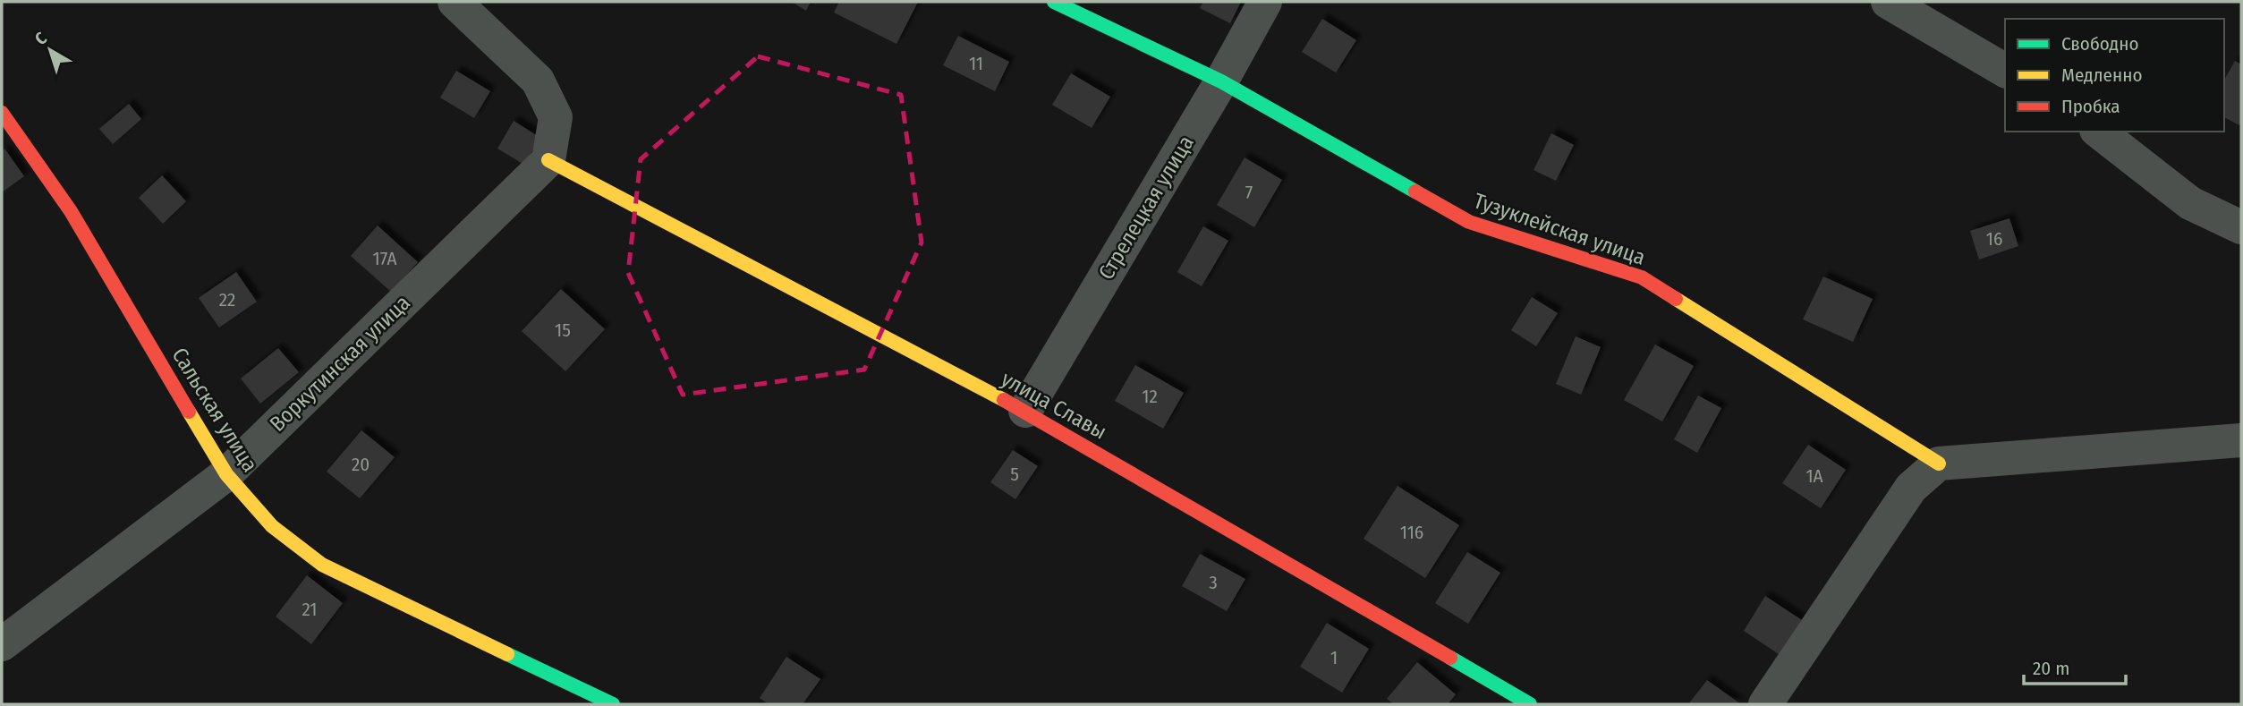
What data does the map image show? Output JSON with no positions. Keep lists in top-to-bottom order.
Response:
{
  "streets": {
    "street": [
      "Стрелецкая улица",
      "Тузуклейская улица",
      "Воркутинская улица",
      "улица Славы",
      "Сальская улица"
    ]
  },
  "crossings": [
    ["Стрелецкая улица", "Тузуклейская улица"],
    ["Стрелецкая улица", "улица Славы"],
    ["Воркутинская улица", "улица Славы"],
    ["Воркутинская улица", "Сальская улица"]
  ],
  "house_numbers": [
    "11",
    "7",
    "16",
    "17А",
    "22",
    "15",
    "12",
    "20",
    "5",
    "1А",
    "116",
    "3",
    "21",
    "1"
  ],
  "legend": ["Свободно", "Медленно", "Пробка"],
  "scale_bar": "20 m",
  "north": "top left"
}
